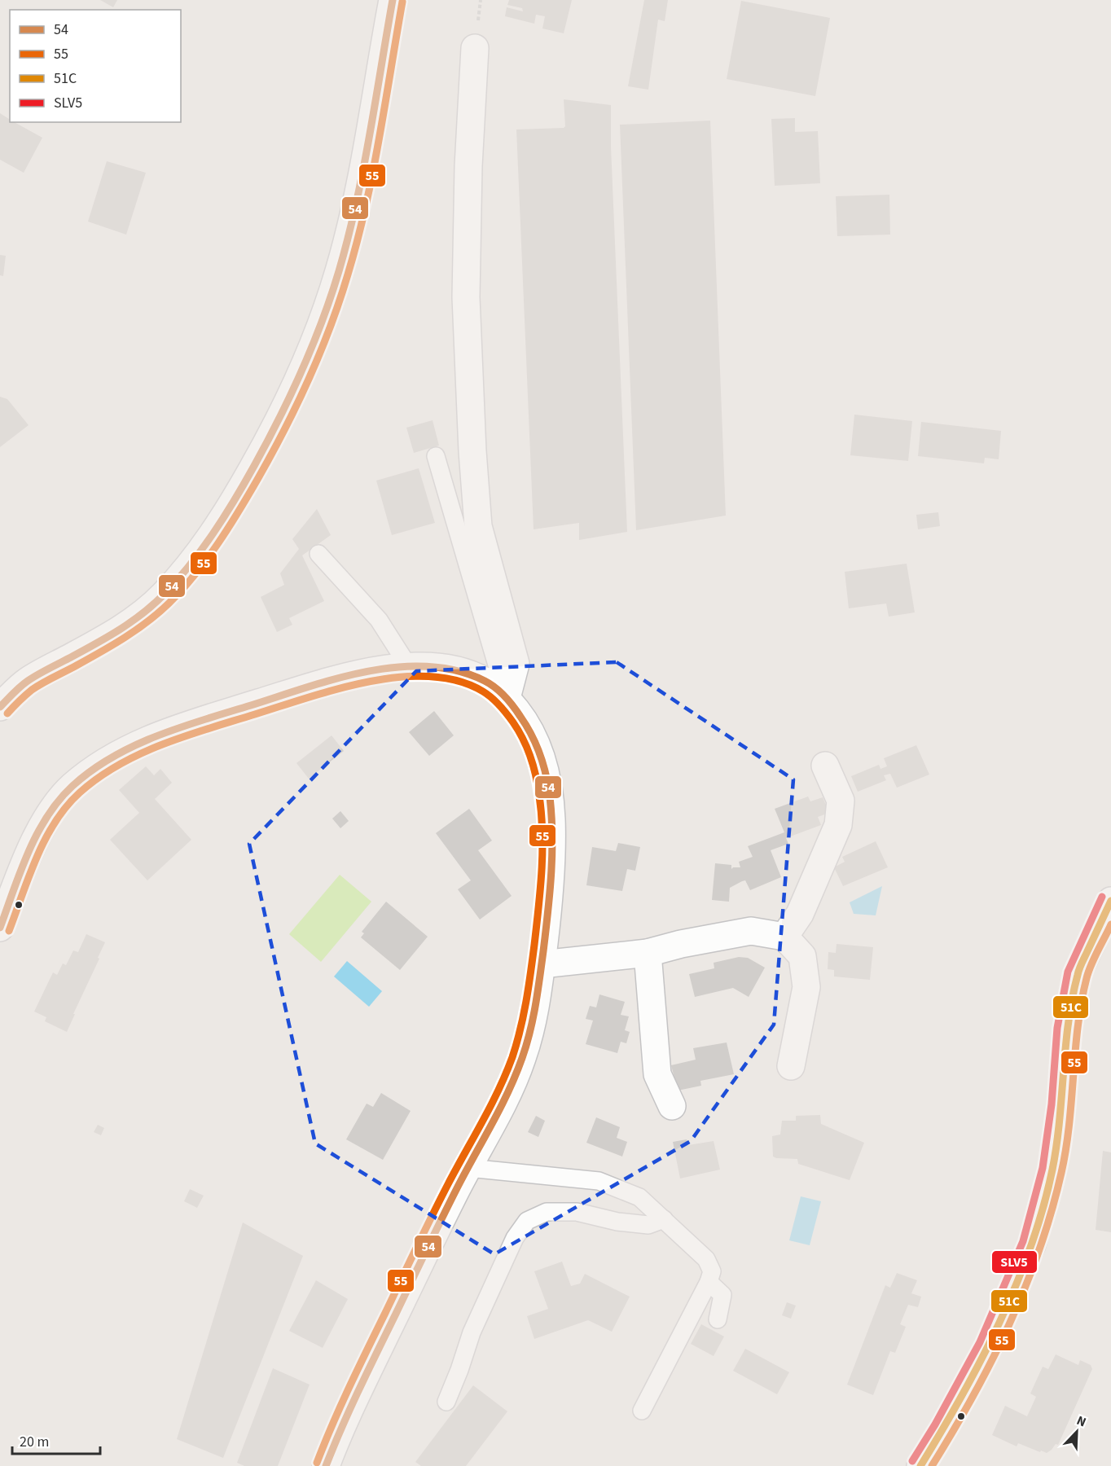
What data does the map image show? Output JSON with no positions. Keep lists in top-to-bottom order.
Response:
{
  "lines": [
    "transit line 54",
    "transit line 55",
    "transit line SLV5",
    "transit line 51C"
  ],
  "legend": [
    "54",
    "55",
    "51C",
    "SLV5"
  ],
  "scale_bar": "20 m",
  "north": "top right"
}
